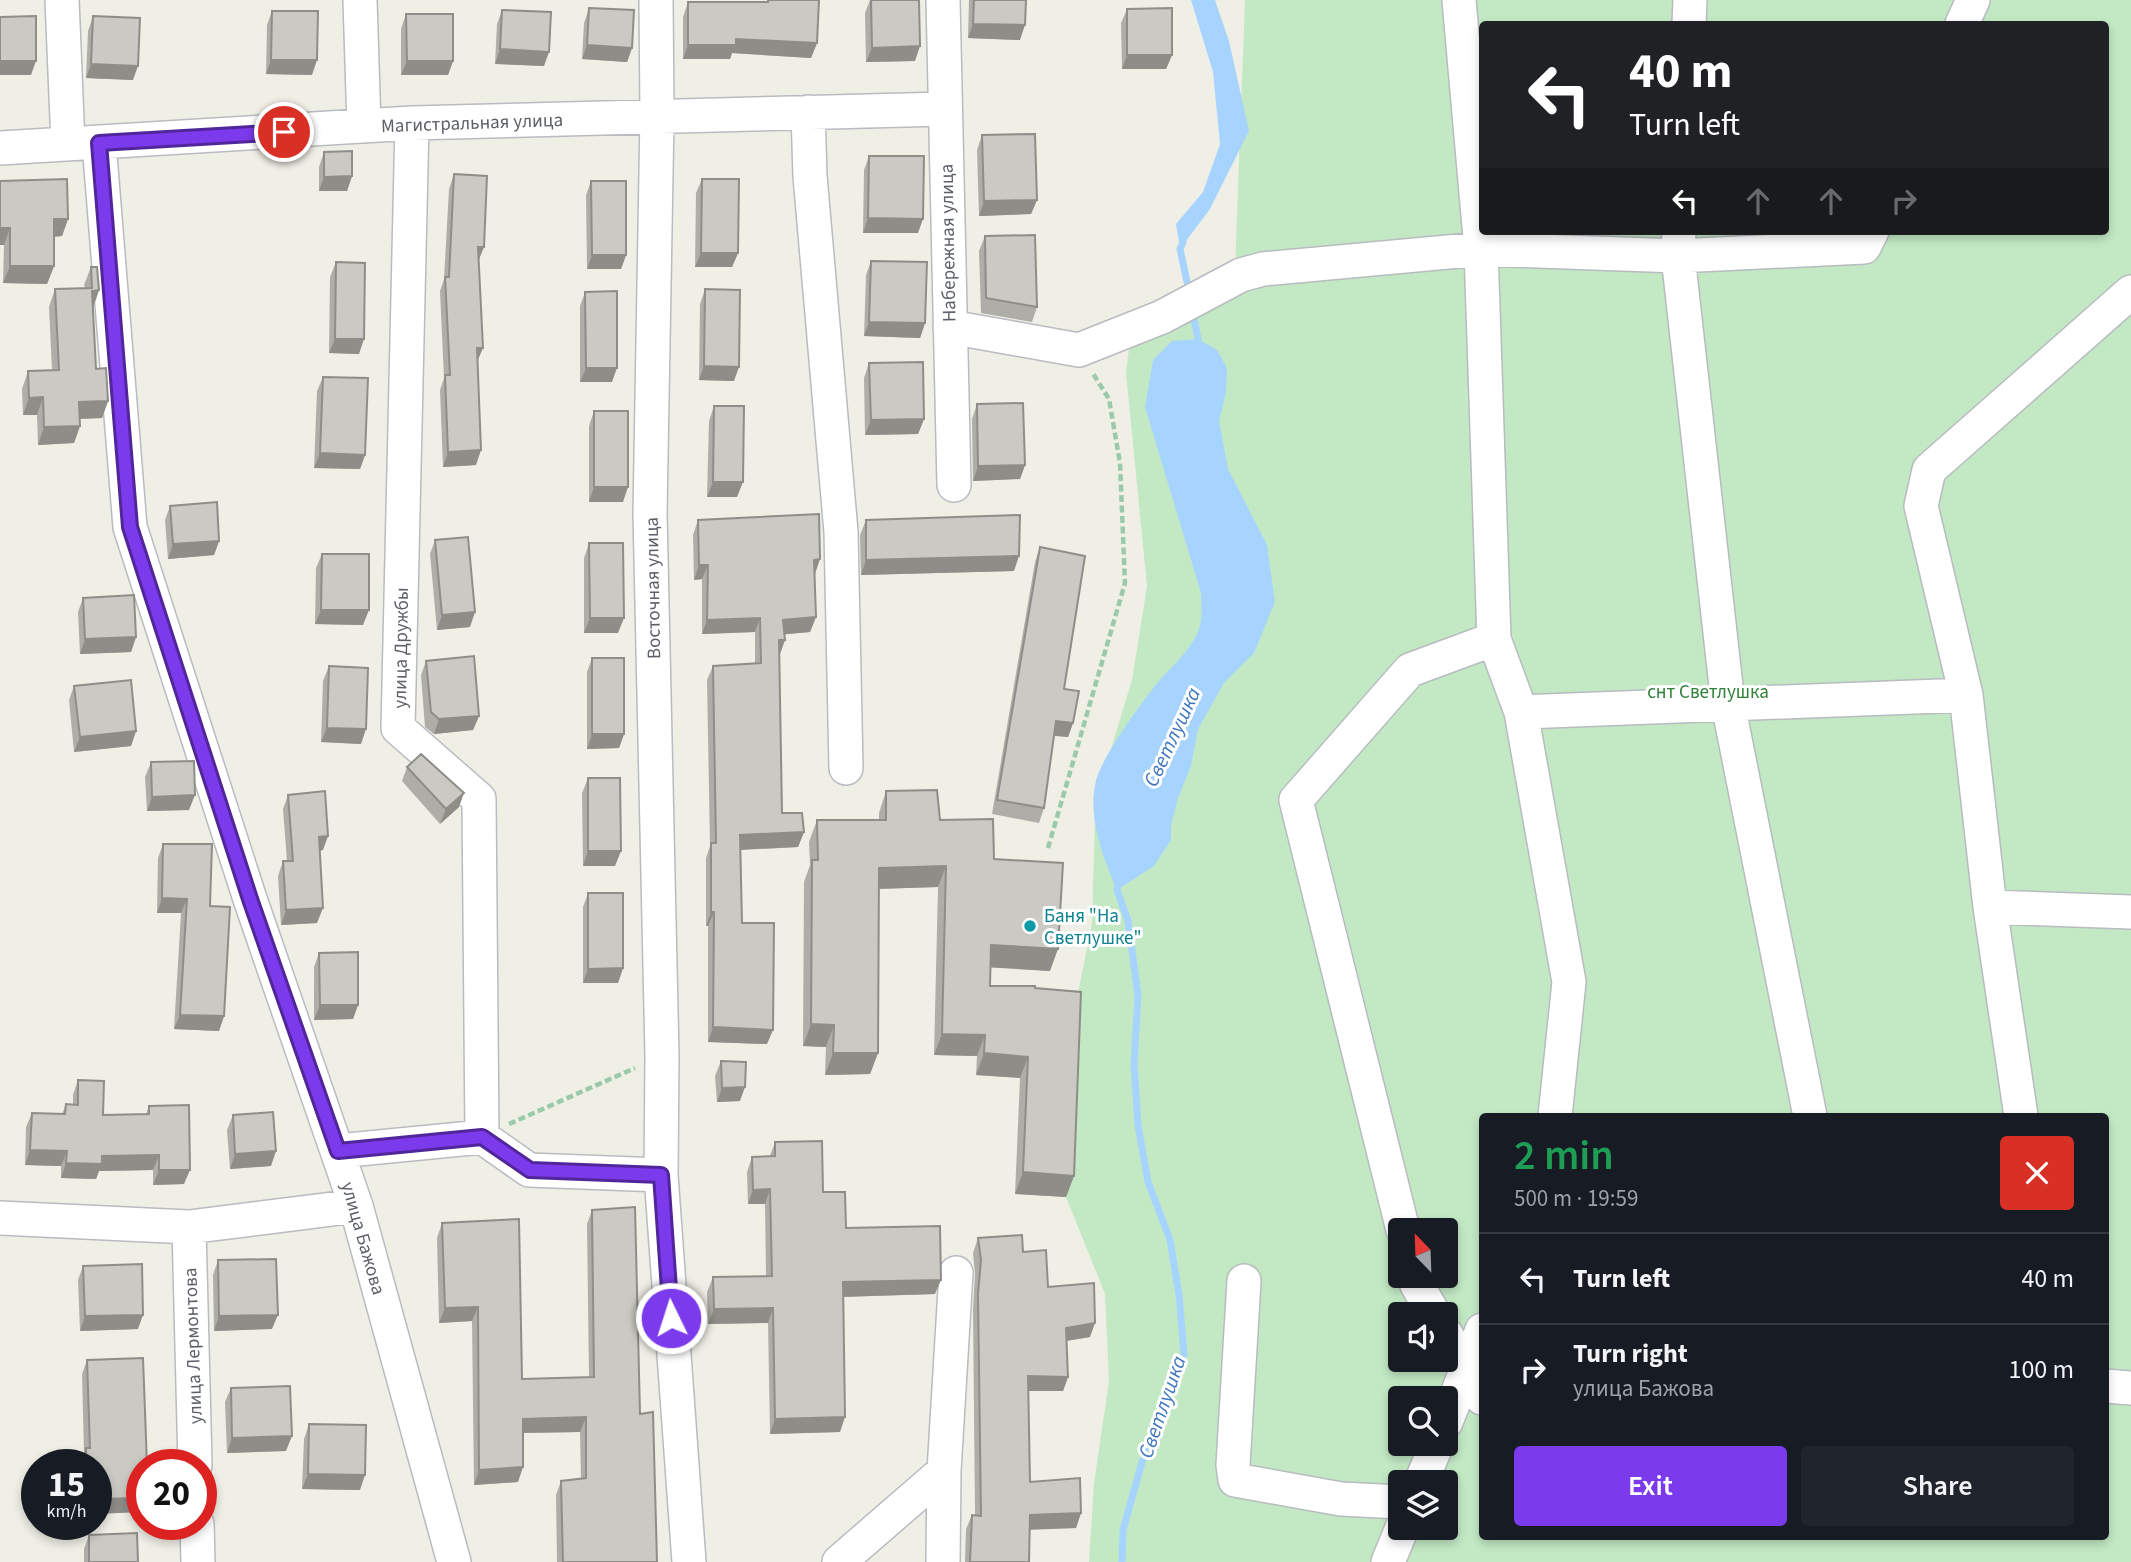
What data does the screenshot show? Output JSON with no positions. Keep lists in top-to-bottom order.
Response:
{
  "streets": {
    "street": [
      "Магистральная улица",
      "Набережная улица",
      "Восточная улица",
      "улица Дружбы",
      "улица Бажова",
      "улица Лермонтова"
    ]
  },
  "crossings": [
    ["Магистральная улица", "Набережная улица"],
    ["Магистральная улица", "Восточная улица"],
    ["Магистральная улица", "улица Дружбы"],
    ["Магистральная улица", "улица Бажова"]
  ],
  "water": ["Светлушка"],
  "parks": ["снт Светлушка"],
  "places": ["Баня \"На Светлушке\""],
  "north": "top left",
  "page": {
    "turn": ["40 m", "Turn left"],
    "heading": ["2 min", "500 m · 19:59"],
    "list": [
      {
        "name": "Turn left",
        "value": "40 m"
      },
      {
        "name": "Turn right",
        "note": "улица Бажова",
        "value": "100 m"
      }
    ],
    "buttons": ["Exit", "Share"],
    "speed": "15 km/h",
    "limit": "20"
  }
}
